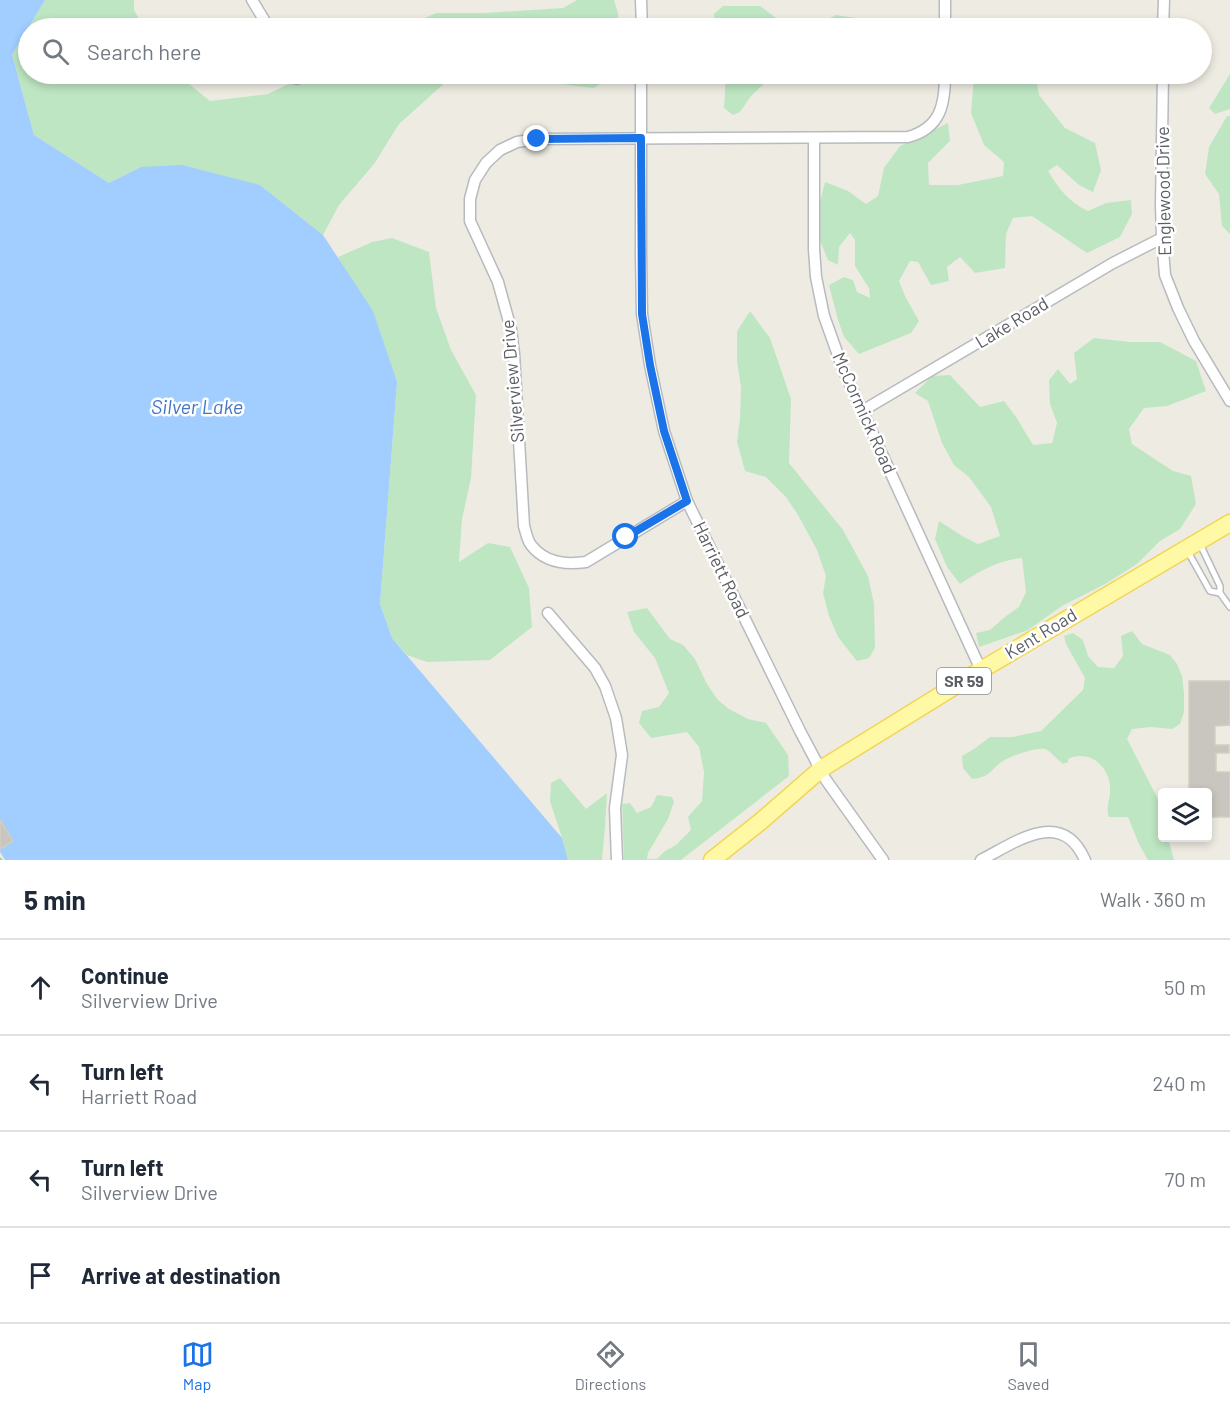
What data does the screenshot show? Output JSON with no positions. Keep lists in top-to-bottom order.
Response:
{
  "streets": {
    "main road": ["Kent Road", "SR 59"],
    "street": [
      "Englewood Drive",
      "Lake Road",
      "Silverview Drive",
      "McCormick Road",
      "Harriett Road"
    ]
  },
  "crossings": [
    ["Englewood Drive", "Lake Road"],
    ["Lake Road", "McCormick Road"],
    ["Silverview Drive", "McCormick Road"],
    ["Silverview Drive", "Harriett Road"],
    ["McCormick Road", "Kent Road"],
    ["Harriett Road", "Kent Road"]
  ],
  "water": ["Silver Lake"],
  "page": {
    "search": "Search here",
    "heading": ["5 min", "Walk · 360 m"],
    "list": [
      ["Continue", "Silverview Drive", "50 m"],
      ["Turn left", "Harriett Road", "240 m"],
      ["Turn left", "Silverview Drive", "70 m"],
      "Arrive at destination"
    ],
    "nav": ["Map", "Directions", "Saved"]
  }
}
